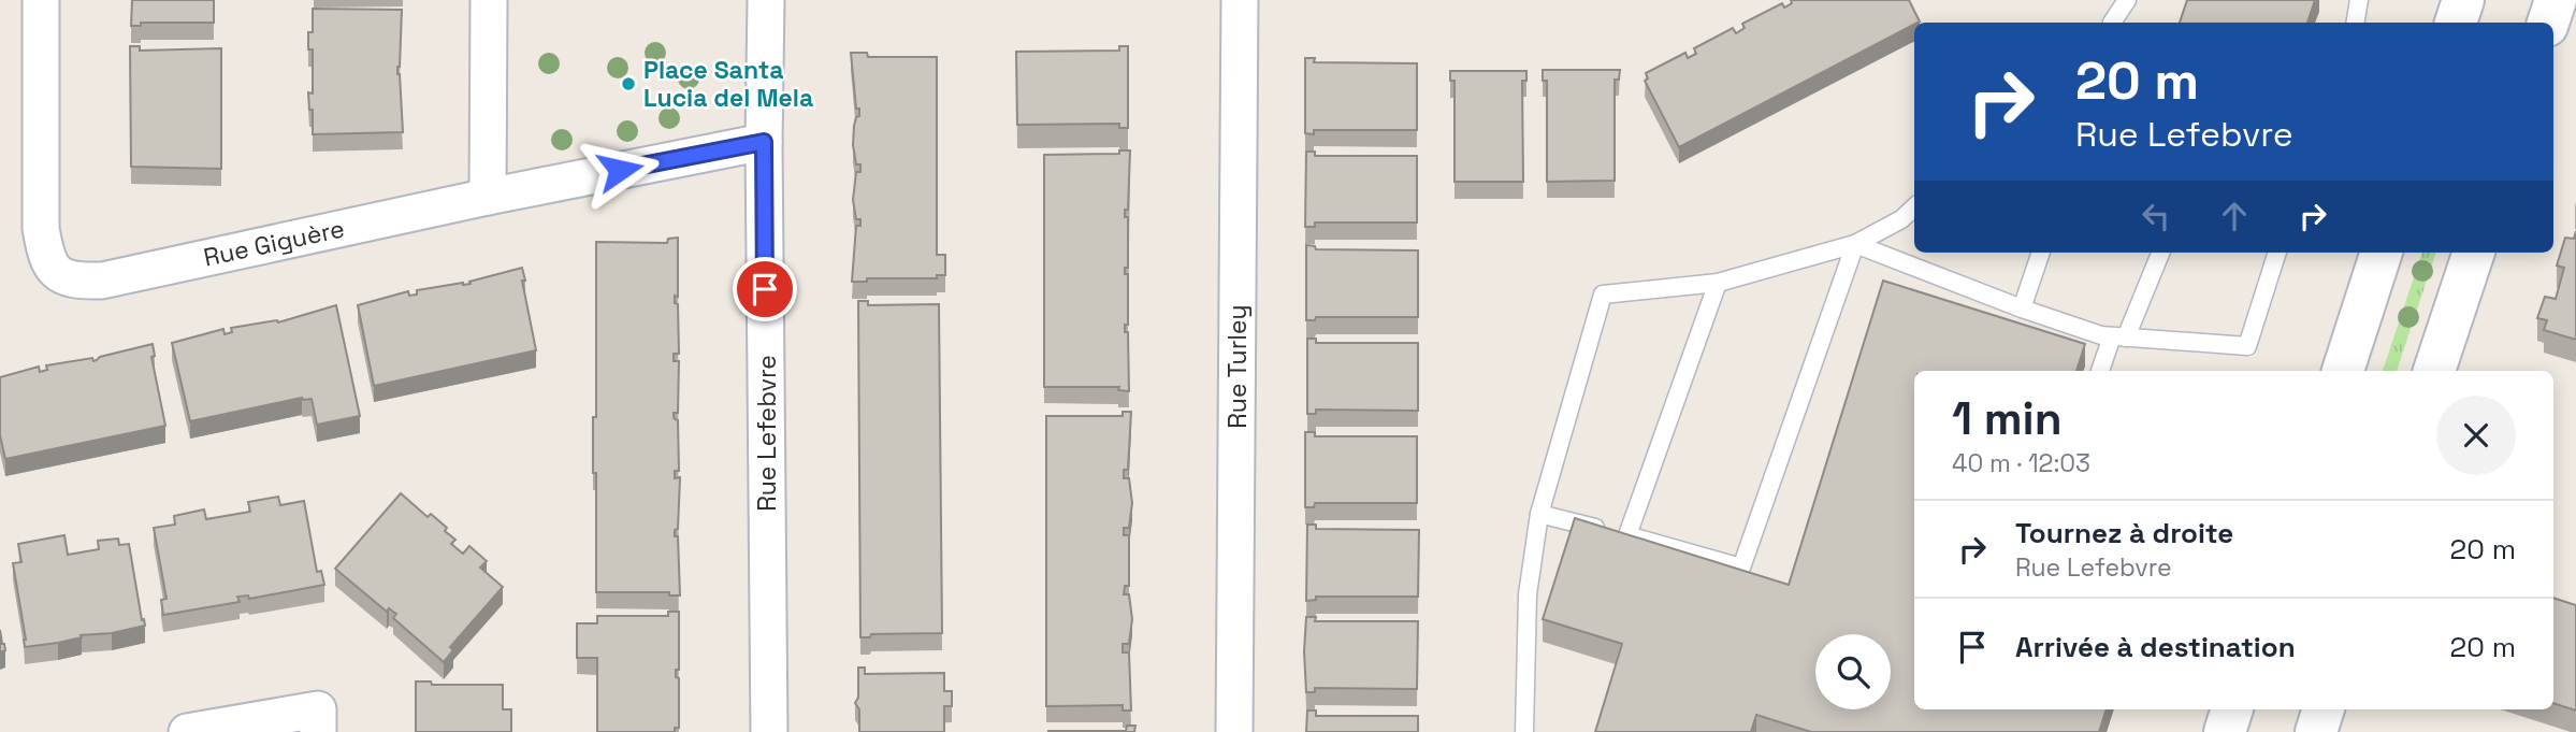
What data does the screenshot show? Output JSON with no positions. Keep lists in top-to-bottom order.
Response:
{
  "streets": {
    "street": ["Rue Giguère", "Rue Turley", "Rue Lefebvre"]
  },
  "crossings": [
    ["Rue Giguère", "Rue Lefebvre"]
  ],
  "places": ["Place Santa Lucia del Mela"],
  "page": {
    "turn": ["20 m", "Rue Lefebvre"],
    "heading": ["1 min", "40 m · 12:03"],
    "list": [
      {
        "name": "Tournez à droite",
        "note": "Rue Lefebvre",
        "value": "20 m"
      },
      {
        "name": "Arrivée à destination",
        "value": "20 m"
      }
    ]
  }
}
